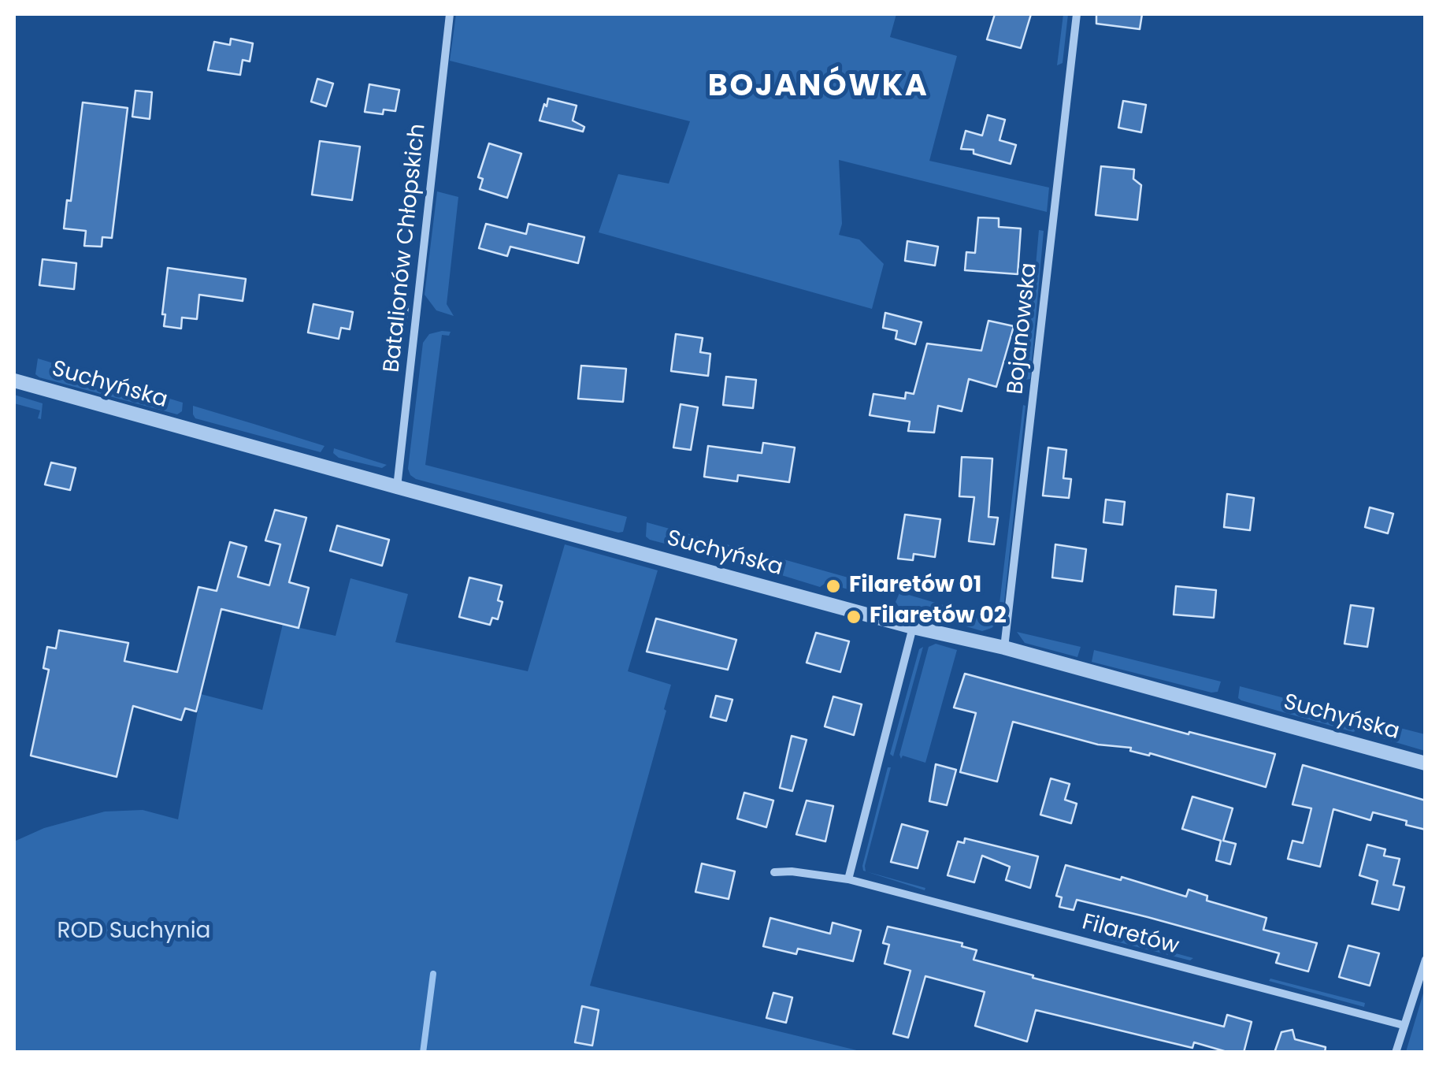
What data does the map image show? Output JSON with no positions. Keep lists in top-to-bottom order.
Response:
{
  "streets": {
    "street": [
      "Batalionów Chłopskich",
      "Bojanowska",
      "Suchyńska",
      "Filaretów"
    ]
  },
  "crossings": [
    ["Batalionów Chłopskich", "Suchyńska"],
    ["Bojanowska", "Suchyńska"]
  ],
  "districts": ["BOJANÓWKA"],
  "parks": ["ROD Suchynia"],
  "places": ["Filaretów 01", "Filaretów 02"]
}
